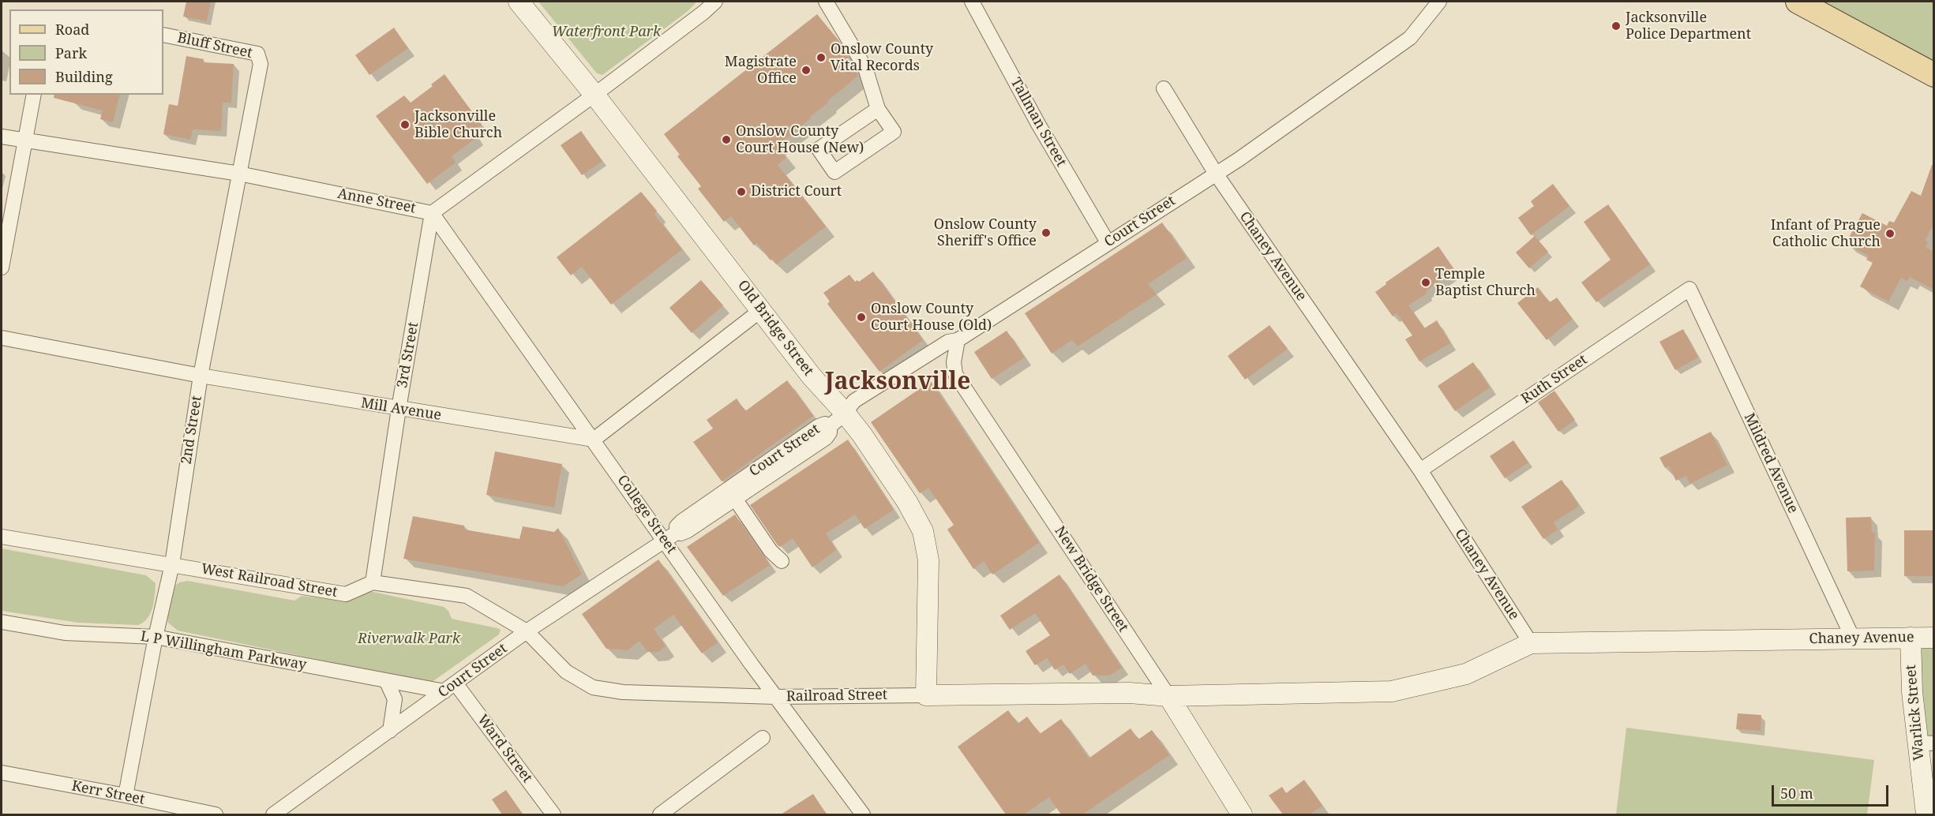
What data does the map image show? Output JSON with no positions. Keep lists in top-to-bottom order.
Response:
{
  "streets": {
    "main road": [
      "Chaney Avenue",
      "Old Bridge Street",
      "New Bridge Street",
      "Railroad Street",
      "Warlick Street"
    ],
    "street": [
      "Bluff Street",
      "Tallman Street",
      "Anne Street",
      "Court Street",
      "3rd Street",
      "Ruth Street",
      "Mill Avenue",
      "2nd Street",
      "Mildred Avenue",
      "College Street",
      "West Railroad Street",
      "L P Willingham Parkway",
      "Ward Street",
      "Kerr Street"
    ]
  },
  "crossings": [
    ["Bluff Street", "2nd Street"],
    ["Tallman Street", "Court Street"],
    ["Anne Street", "Old Bridge Street"],
    ["Anne Street", "3rd Street"],
    ["Anne Street", "2nd Street"],
    ["Anne Street", "College Street"],
    ["Court Street", "Chaney Avenue"],
    ["Court Street", "Old Bridge Street"],
    ["Court Street", "College Street"],
    ["Court Street", "New Bridge Street"],
    ["Court Street", "L P Willingham Parkway"],
    ["Court Street", "Railroad Street"],
    ["Court Street", "Ward Street"],
    ["Chaney Avenue", "Ruth Street"],
    ["Chaney Avenue", "Mildred Avenue"],
    ["Chaney Avenue", "Railroad Street"],
    ["Chaney Avenue", "Warlick Street"],
    ["Old Bridge Street", "Railroad Street"],
    ["3rd Street", "Mill Avenue"],
    ["3rd Street", "College Street"],
    ["3rd Street", "West Railroad Street"],
    ["Ruth Street", "Mildred Avenue"],
    ["Mill Avenue", "2nd Street"],
    ["Mill Avenue", "College Street"],
    ["2nd Street", "West Railroad Street"],
    ["2nd Street", "L P Willingham Parkway"],
    ["2nd Street", "Kerr Street"],
    ["College Street", "Railroad Street"],
    ["New Bridge Street", "Railroad Street"],
    ["L P Willingham Parkway", "Ward Street"]
  ],
  "districts": ["Jacksonville"],
  "parks": ["Waterfront Park", "Riverwalk Park"],
  "places": [
    "Jacksonville Police Department",
    "Onslow County Vital Records",
    "Magistrate Office",
    "Jacksonville Bible Church",
    "Onslow County Court House (New)",
    "District Court",
    "Onslow County Sheriff's Office",
    "Infant of Prague Catholic Church",
    "Temple Baptist Church",
    "Onslow County Court House (Old)"
  ],
  "legend": ["Road", "Park", "Building"],
  "scale_bar": "50 m"
}
